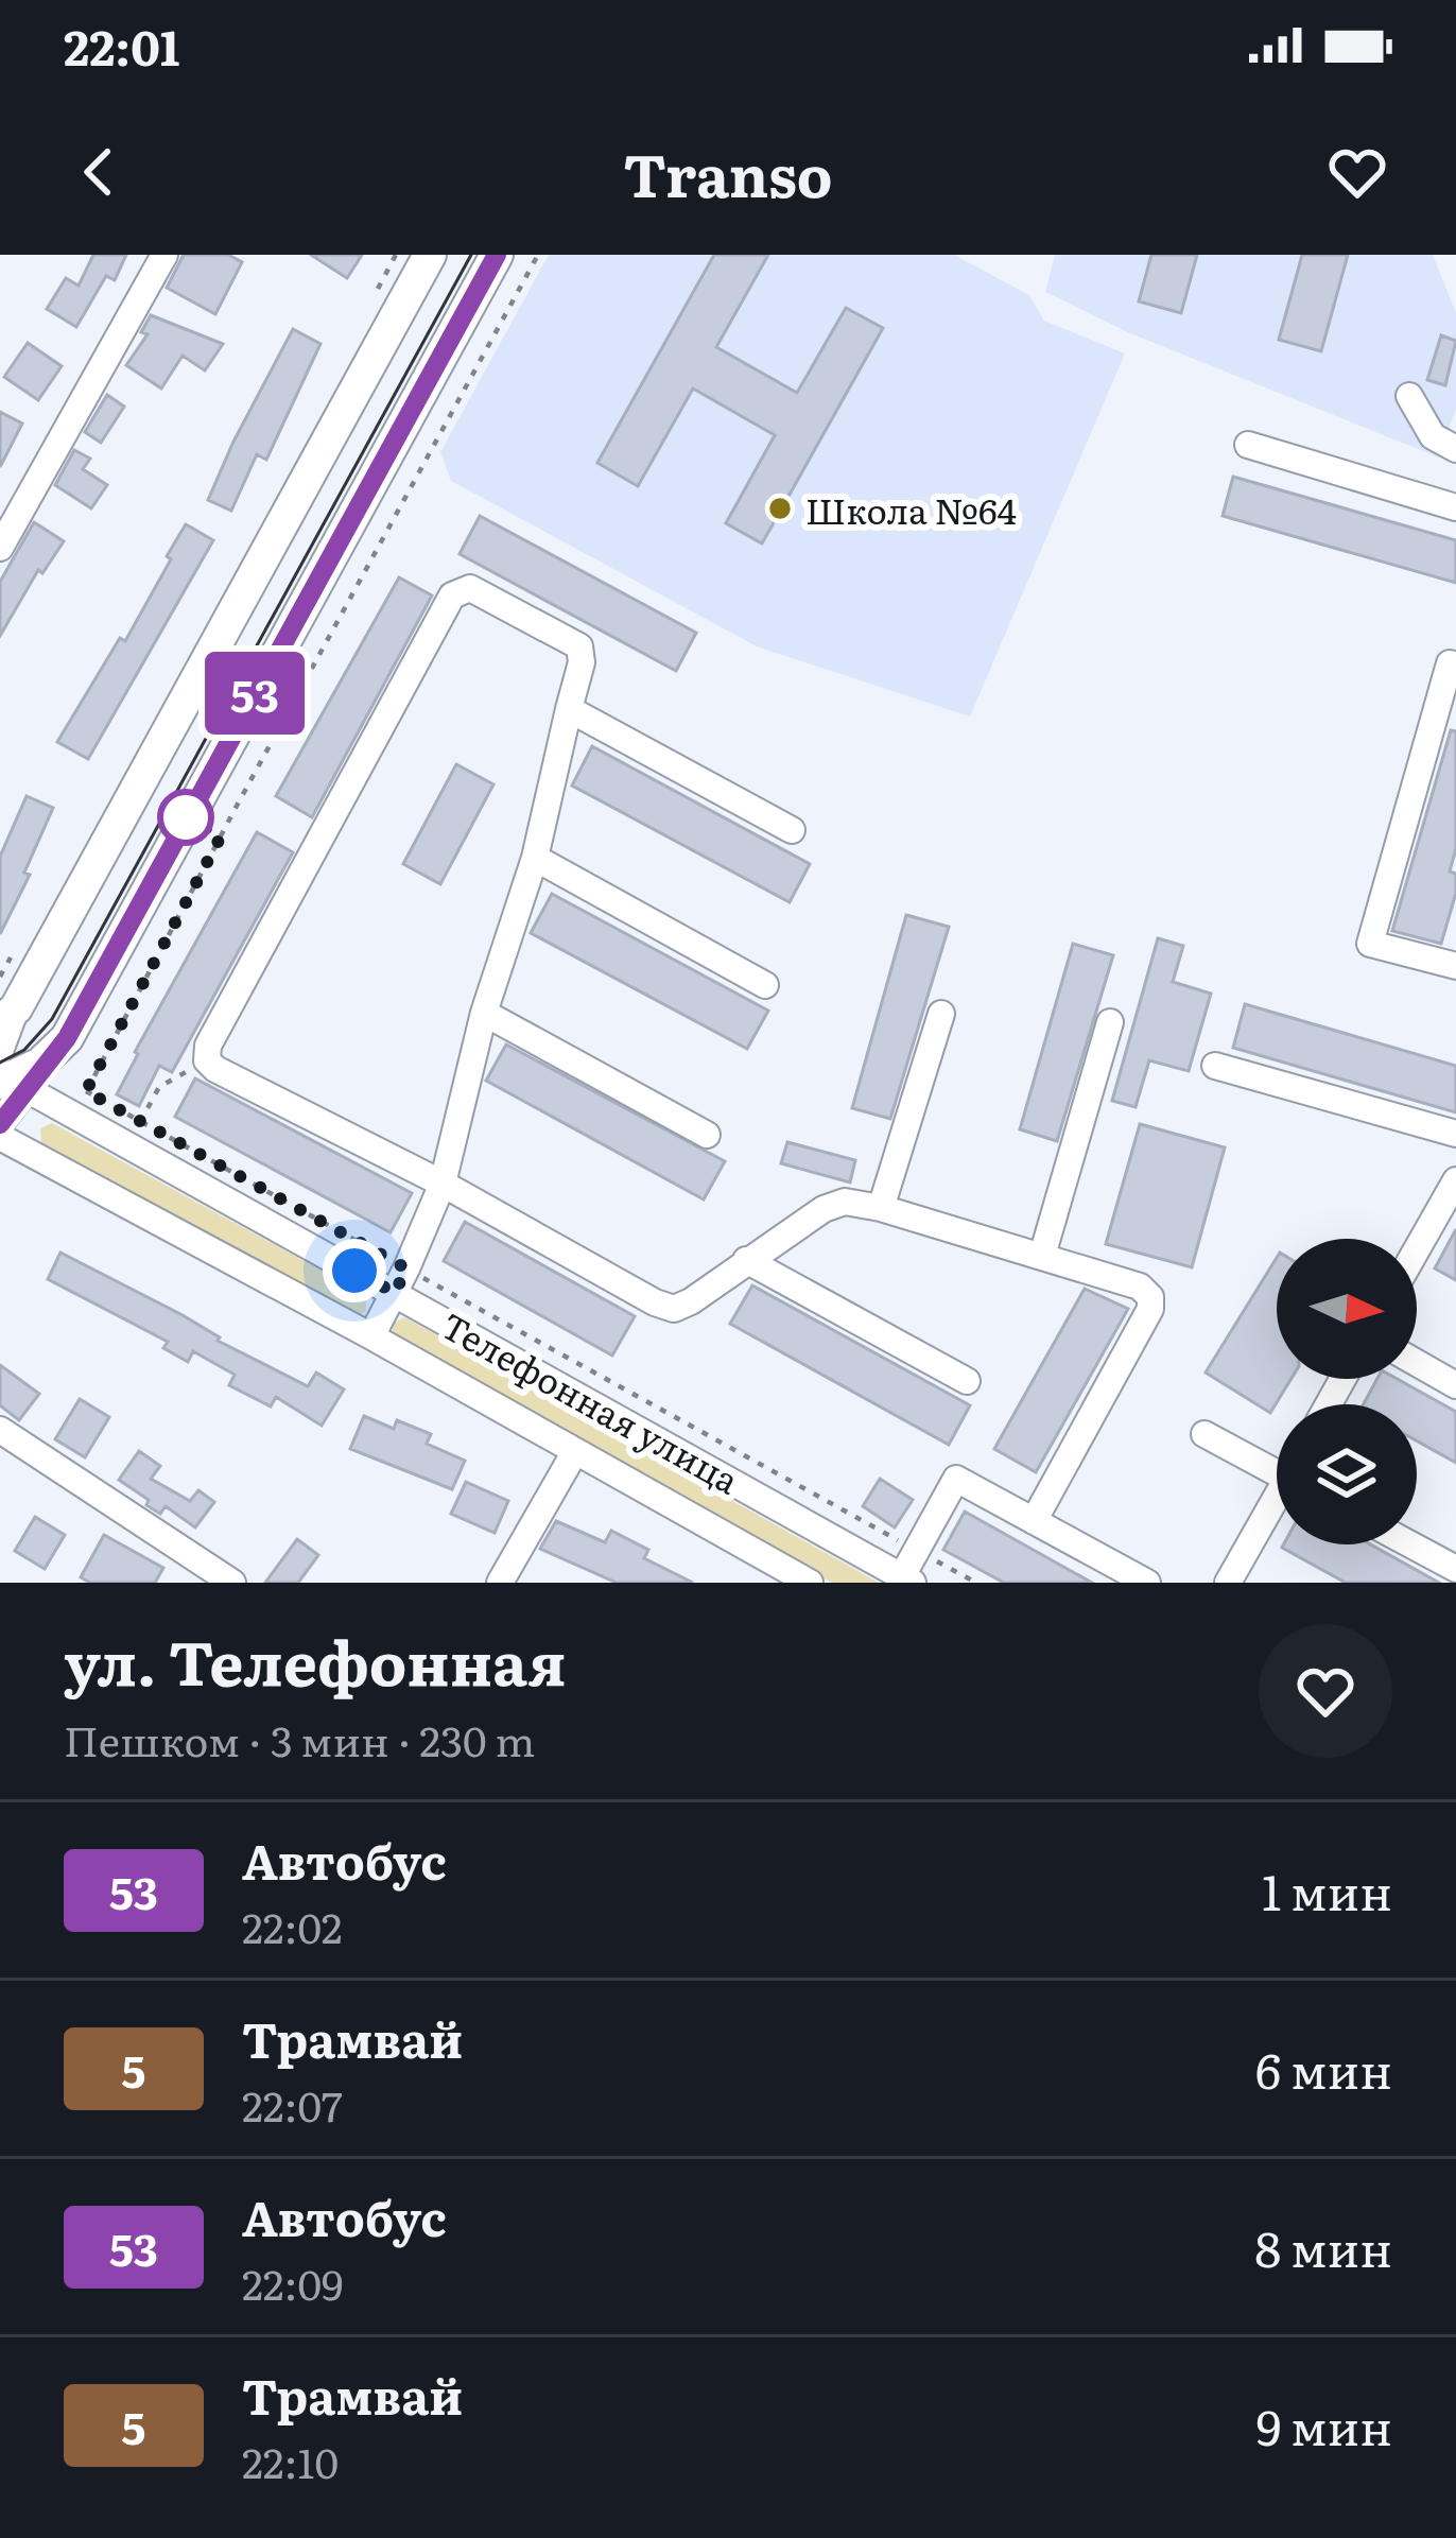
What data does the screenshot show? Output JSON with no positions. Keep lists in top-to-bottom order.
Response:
{
  "streets": {
    "street": ["Телефонная улица"]
  },
  "places": ["Школа №64"],
  "lines": ["bus line 53"],
  "north": "right",
  "page": {
    "status": "22:01",
    "header": "Transo",
    "on_map": "53",
    "heading": ["ул. Телефонная", "Пешком · 3 мин · 230 m"],
    "list": [
      {
        "mark": "53",
        "name": "Автобус",
        "note": "22:02",
        "value": "1 мин"
      },
      {
        "mark": "5",
        "name": "Трамвай",
        "note": "22:07",
        "value": "6 мин"
      },
      {
        "mark": "53",
        "name": "Автобус",
        "note": "22:09",
        "value": "8 мин"
      },
      {
        "mark": "5",
        "name": "Трамвай",
        "note": "22:10",
        "value": "9 мин"
      }
    ]
  }
}
